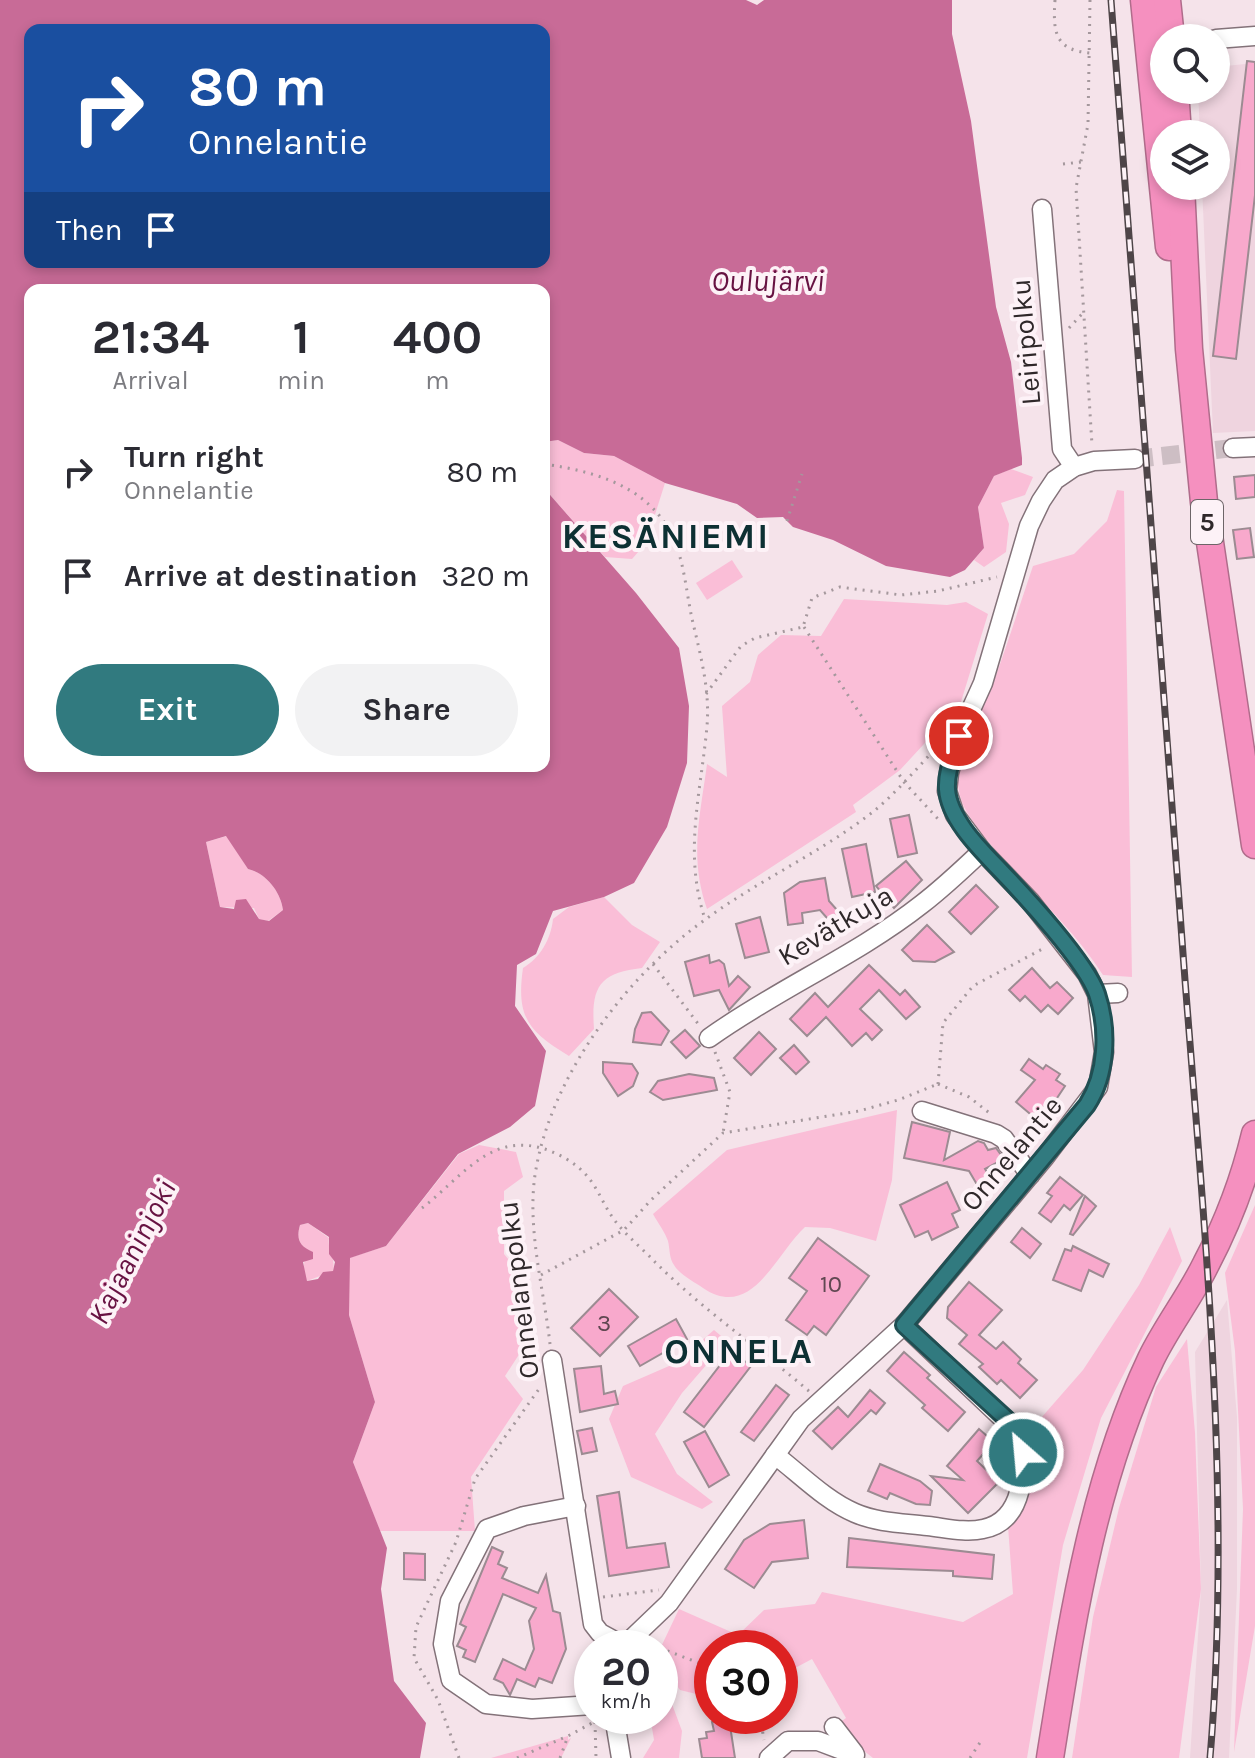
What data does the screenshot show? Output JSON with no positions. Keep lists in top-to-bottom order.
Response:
{
  "streets": {
    "highway": ["5"],
    "street": [
      "Leiripolku",
      "Kevätkuja",
      "Onnelantie",
      "Onnelanpolku"
    ]
  },
  "crossings": [
    ["Leiripolku", "Onnelantie"],
    ["Kevätkuja", "Onnelantie"]
  ],
  "districts": ["KESÄNIEMI", "ONNELA"],
  "water": ["Oulujärvi", "Kajaaninjoki"],
  "house_numbers": ["10", "3"],
  "page": {
    "turn": ["80 m", "Onnelantie"],
    "then": "Then",
    "eta": [
      "21:34",
      "Arrival",
      "1",
      "min",
      "400",
      "m"
    ],
    "list": [
      {
        "name": "Turn right",
        "note": "Onnelantie",
        "value": "80 m"
      },
      {
        "name": "Arrive at destination",
        "value": "320 m"
      }
    ],
    "buttons": ["Exit", "Share"],
    "speed": "20 km/h",
    "limit": "30"
  }
}
